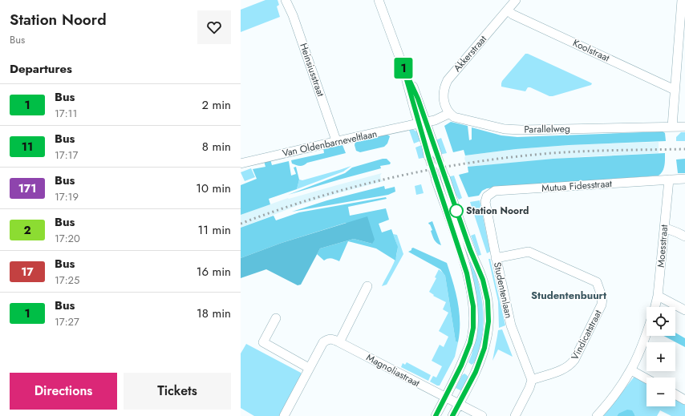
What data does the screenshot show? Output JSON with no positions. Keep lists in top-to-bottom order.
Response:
{
  "streets": {
    "street": [
      "Koolstraat",
      "Akkerstraat",
      "Heinsiusstraat",
      "Parallelweg",
      "Van Oldenbarneveltlaan",
      "Mutua Fidesstraat",
      "Moesstraat",
      "Studentenlaan",
      "Vindicatstraat",
      "Magnoliastraat"
    ]
  },
  "crossings": [
    ["Koolstraat", "Akkerstraat"],
    ["Akkerstraat", "Parallelweg"],
    ["Heinsiusstraat", "Van Oldenbarneveltlaan"],
    ["Mutua Fidesstraat", "Moesstraat"],
    ["Mutua Fidesstraat", "Studentenlaan"],
    ["Studentenlaan", "Vindicatstraat"]
  ],
  "districts": ["Studentenbuurt"],
  "places": ["Station Noord"],
  "lines": ["bus line 1"],
  "page": {
    "heading": [
      ["Station Noord", "Bus"],
      "Departures"
    ],
    "on_map": "1",
    "list": [
      {
        "mark": "1",
        "name": "Bus",
        "note": "17:11",
        "value": "2 min"
      },
      {
        "mark": "11",
        "name": "Bus",
        "note": "17:17",
        "value": "8 min"
      },
      {
        "mark": "171",
        "name": "Bus",
        "note": "17:19",
        "value": "10 min"
      },
      {
        "mark": "2",
        "name": "Bus",
        "note": "17:20",
        "value": "11 min"
      },
      {
        "mark": "17",
        "name": "Bus",
        "note": "17:25",
        "value": "16 min"
      },
      {
        "mark": "1",
        "name": "Bus",
        "note": "17:27",
        "value": "18 min"
      }
    ],
    "map_buttons": ["+", "−"],
    "buttons": ["Directions", "Tickets"]
  }
}
